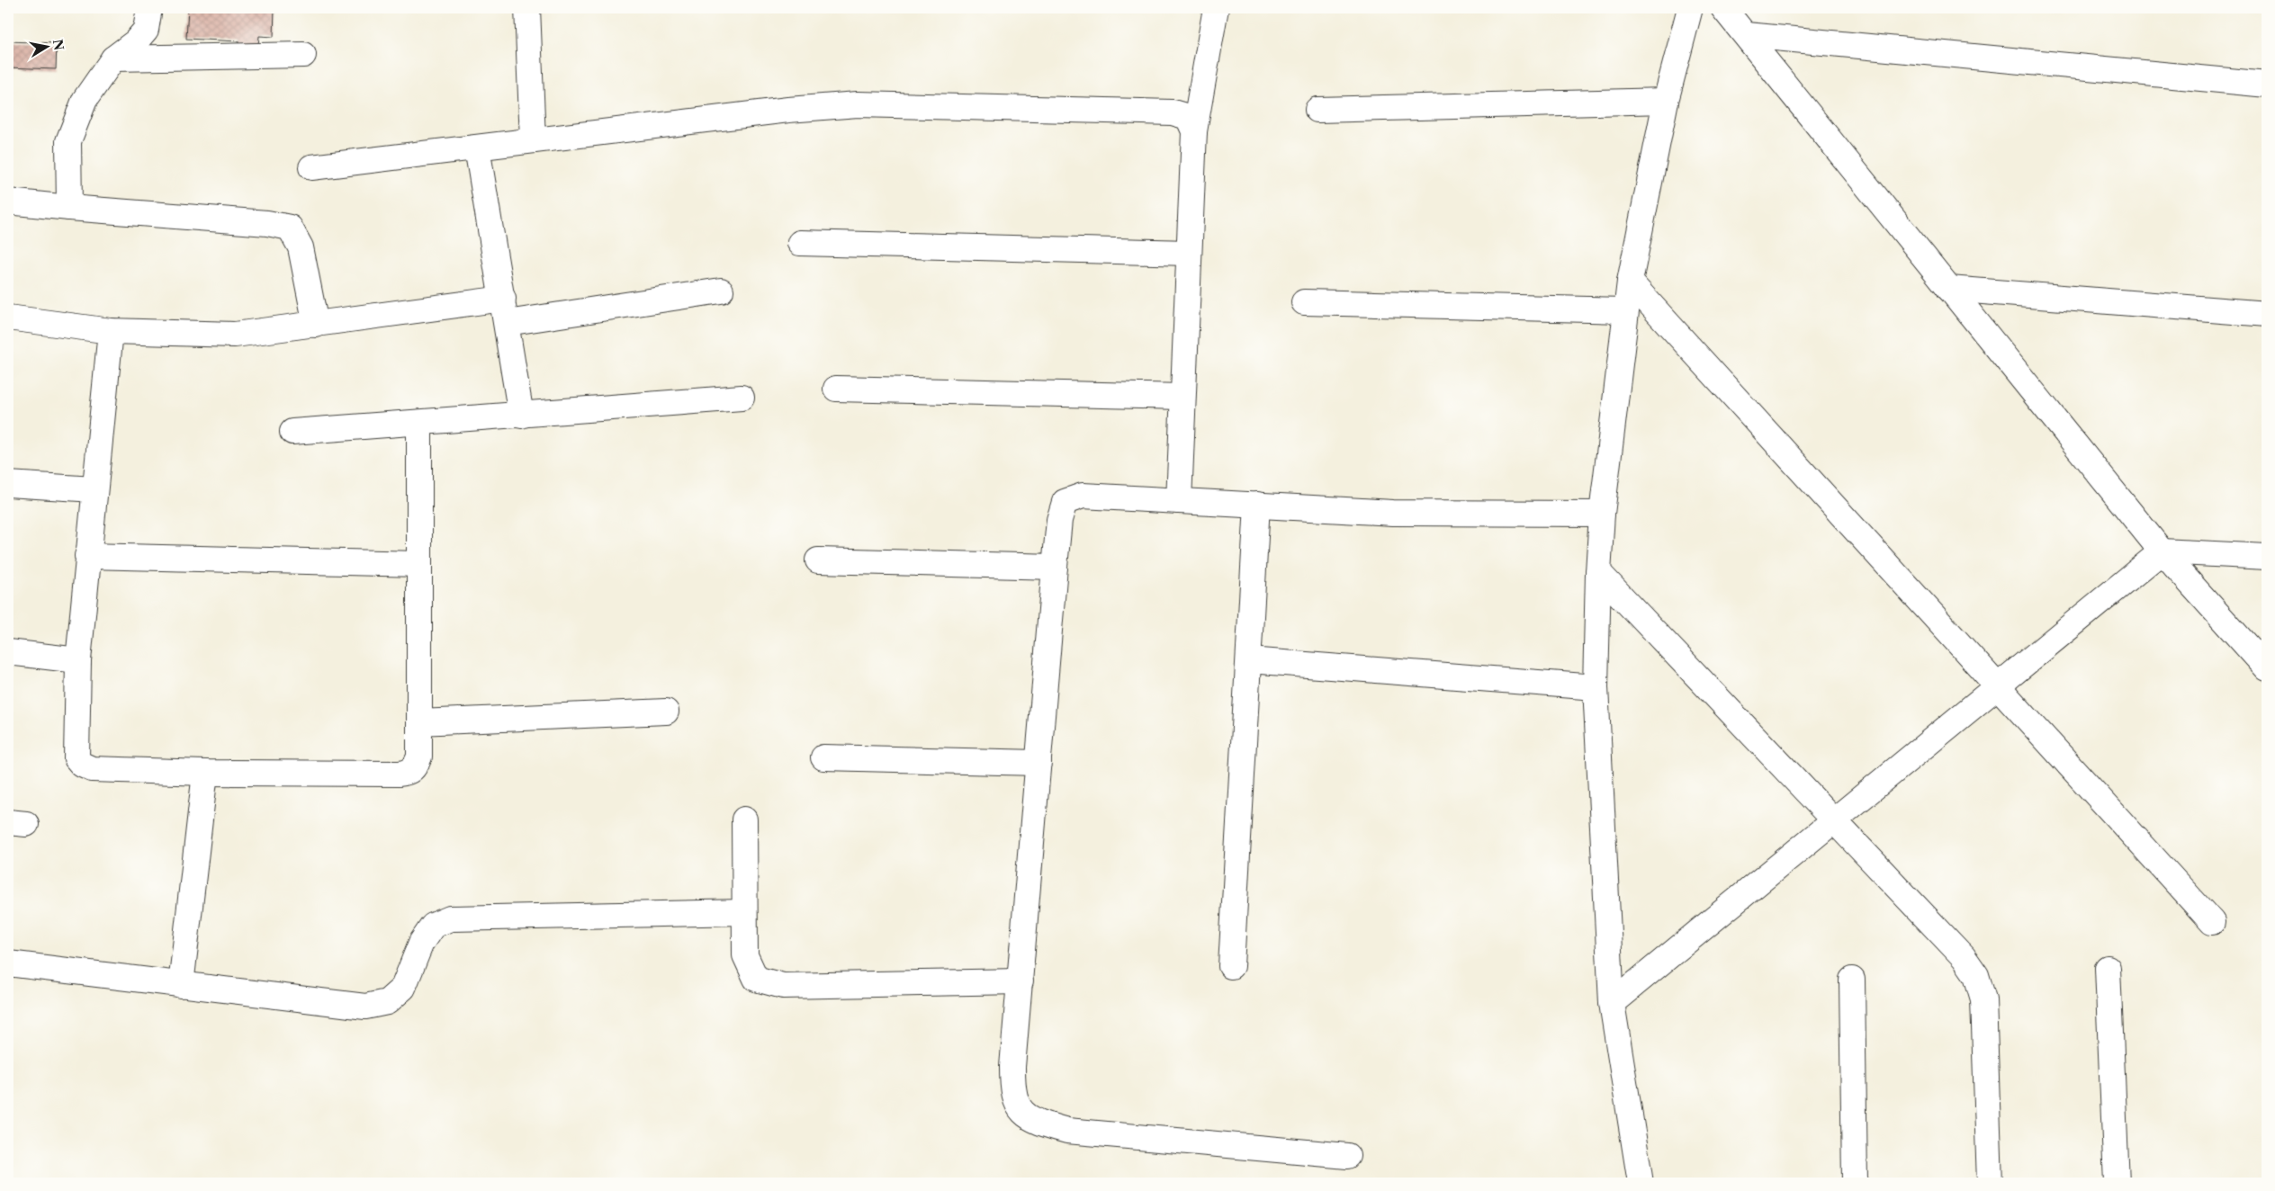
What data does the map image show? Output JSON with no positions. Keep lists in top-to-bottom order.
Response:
{
  "north": "right"
}
